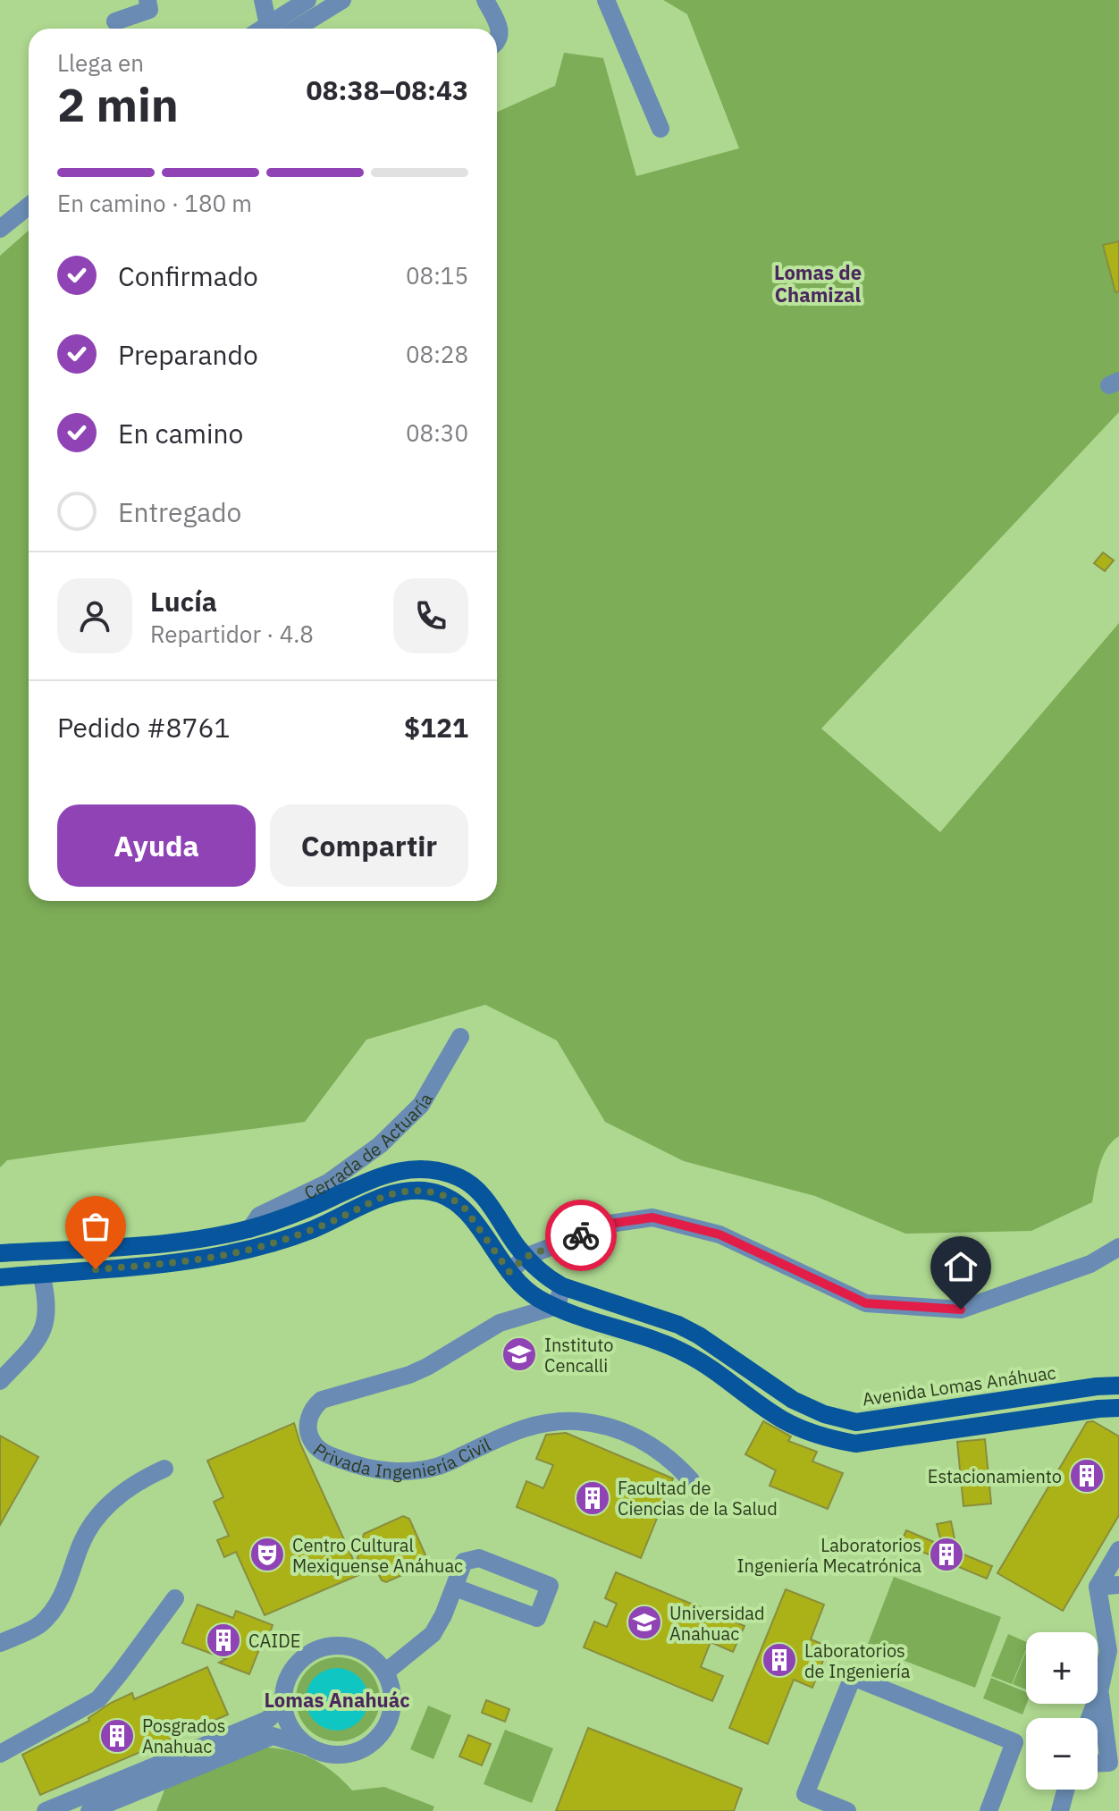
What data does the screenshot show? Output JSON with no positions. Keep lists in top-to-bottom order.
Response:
{
  "streets": {
    "main road": ["Avenida Lomas Anáhuac"],
    "street": ["Cerrada de Actuaría", "Privada Ingeniería Civil"]
  },
  "crossings": [
    ["Cerrada de Actuaría", "Avenida Lomas Anáhuac"]
  ],
  "districts": ["Lomas de Chamizal", "Lomas Anahuác"],
  "places": {
    "school or university": ["Instituto Cencalli", "Universidad Anahuac"],
    "building": [
      "Estacionamiento",
      "Facultad de Ciencias de la Salud",
      "Laboratorios Ingeniería Mecatrónica",
      "CAIDE",
      "Laboratorios de Ingeniería",
      "Posgrados Anahuac"
    ],
    "theatre": ["Centro Cultural Mexiquense Anáhuac"]
  },
  "page": {
    "heading": ["2 min", "Llega en", "08:38–08:43"],
    "panel": [
      "Lucía",
      "Repartidor · 4.8",
      "Pedido #8761",
      "$121"
    ],
    "bar": "En camino · 180 m",
    "list": [
      ["Confirmado", "08:15"],
      ["Preparando", "08:28"],
      ["En camino", "08:30"],
      "Entregado"
    ],
    "buttons": ["Ayuda", "Compartir"],
    "map_buttons": ["+", "−"]
  }
}
